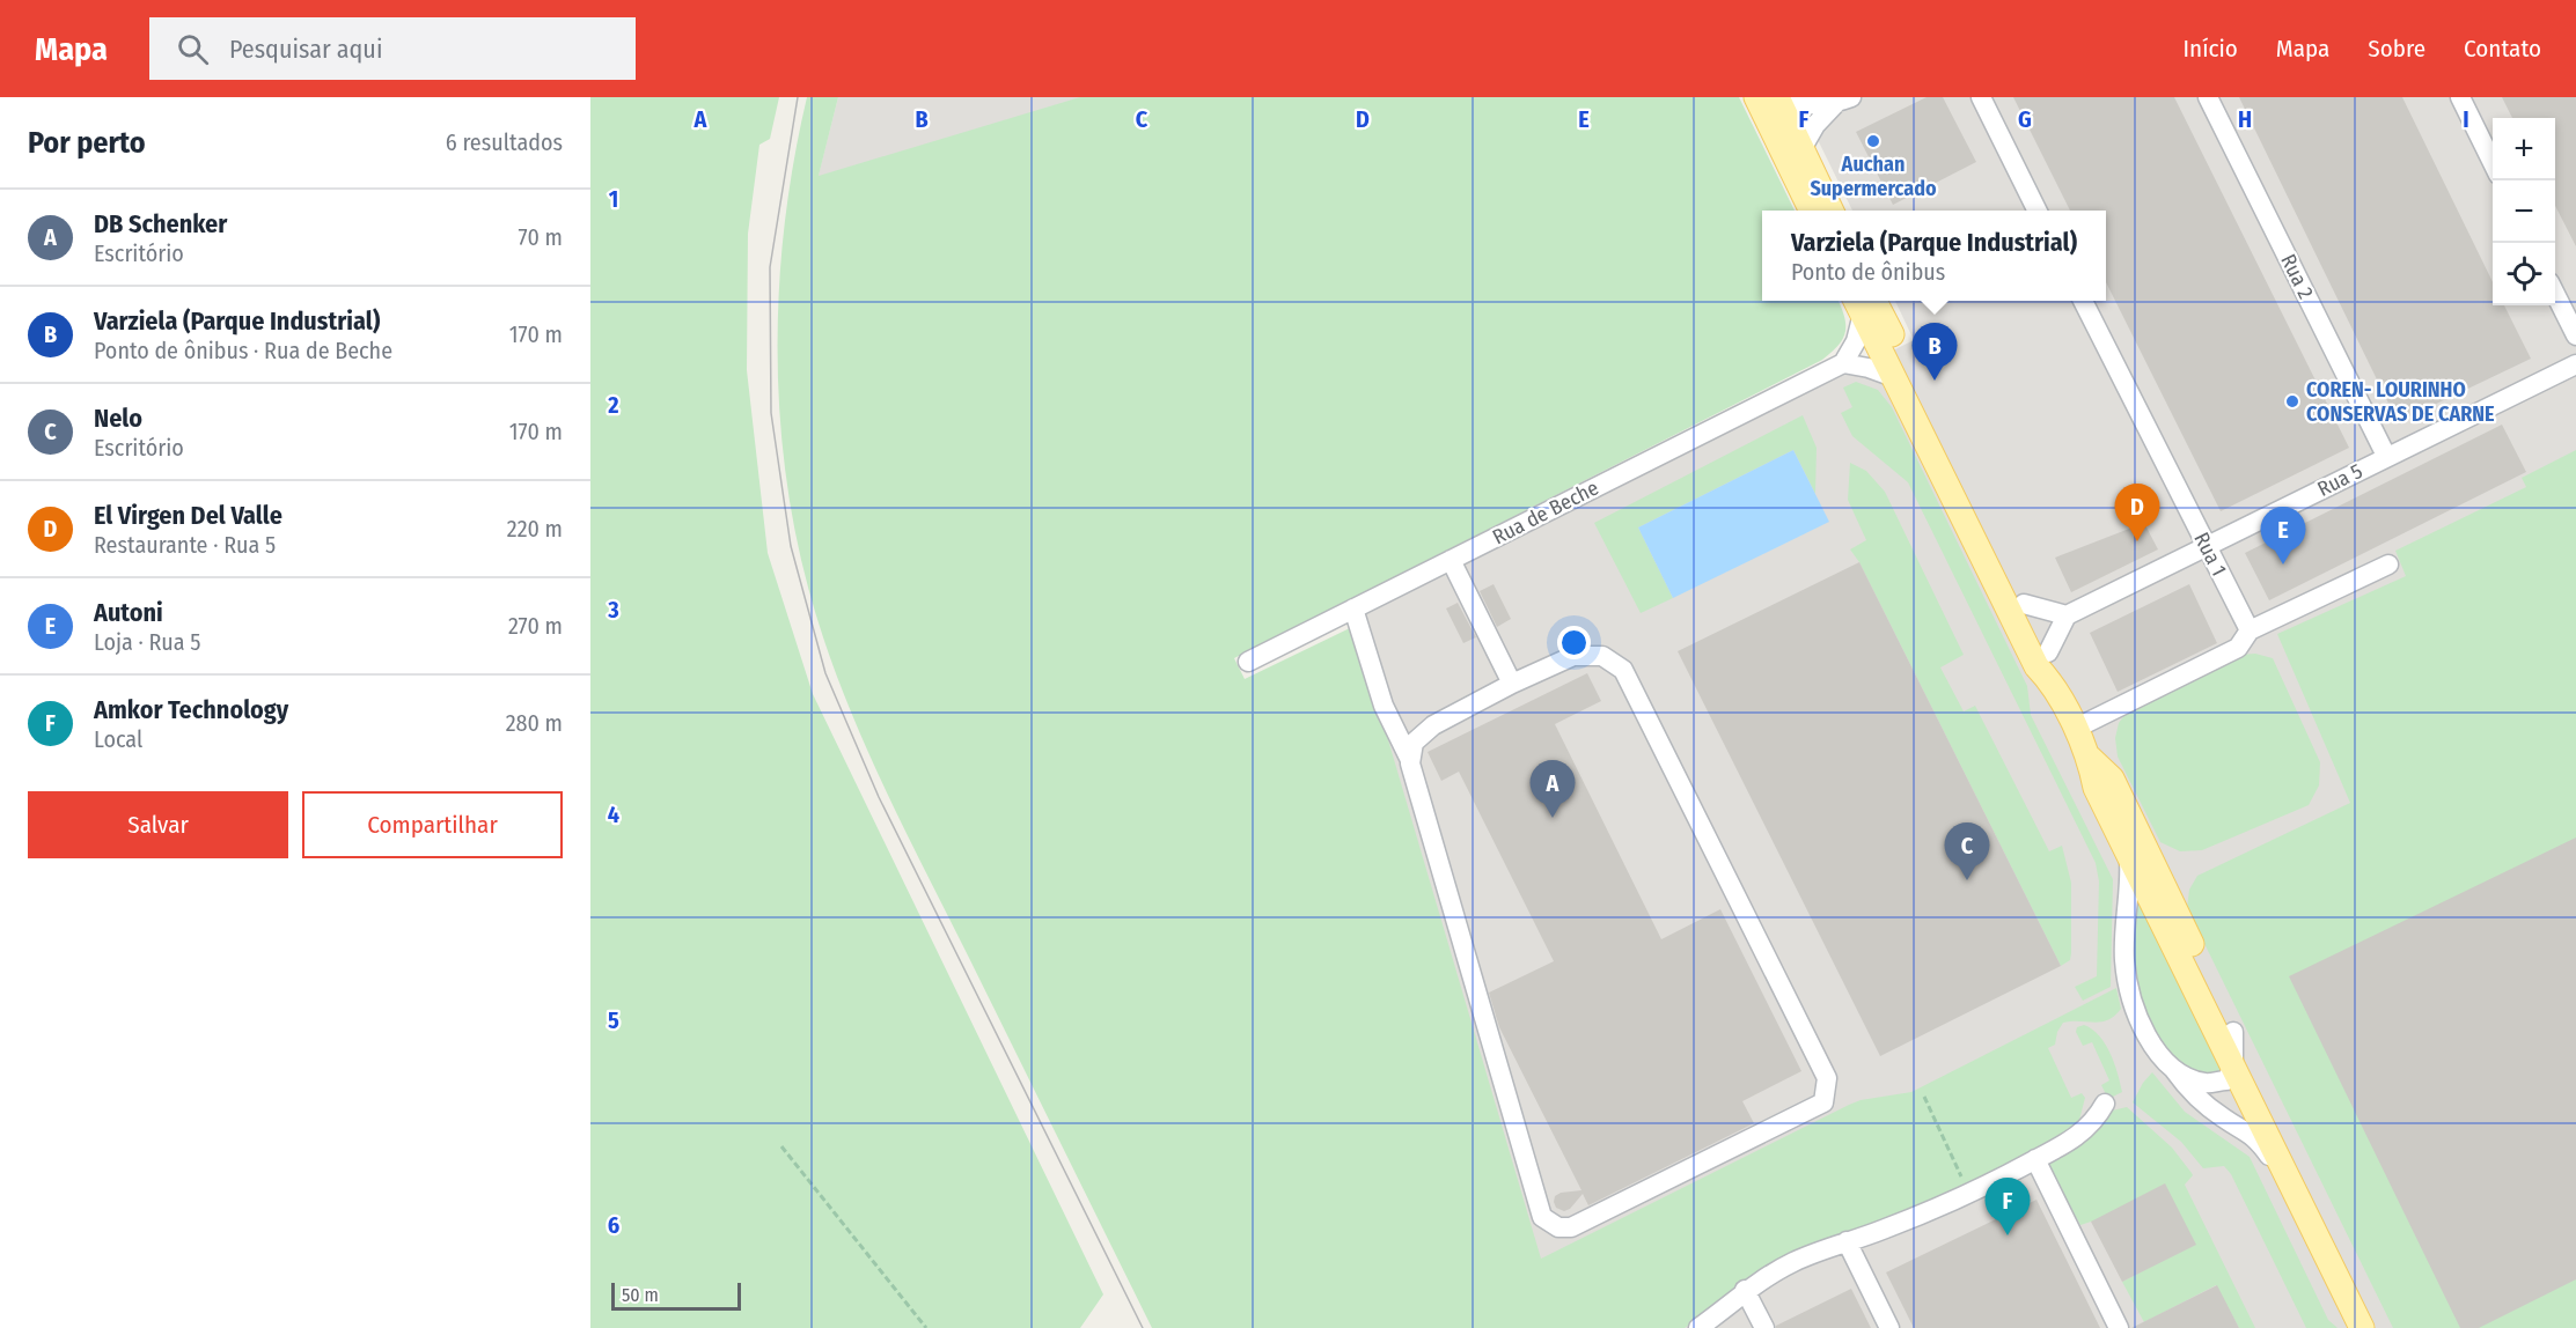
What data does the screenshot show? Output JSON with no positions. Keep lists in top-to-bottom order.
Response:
{
  "streets": {
    "street": [
      "Rua 2",
      "Rua 5",
      "Rua de Beche",
      "Rua 1"
    ]
  },
  "crossings": [
    ["Rua 2", "Rua 5"],
    ["Rua 5", "Rua 1"]
  ],
  "places": ["Auchan Supermercado", "COREN- LOURINHO CONSERVAS DE CARNE"],
  "scale_bar": "50 m",
  "page": {
    "header": "Mapa",
    "search": "Pesquisar aqui",
    "nav": [
      "Início",
      "Mapa",
      "Sobre",
      "Contato"
    ],
    "heading": ["Por perto", "6 resultados"],
    "map_buttons": ["+", "−"],
    "list": [
      {
        "mark": "A",
        "name": "DB Schenker",
        "note": "Escritório",
        "value": "70 m"
      },
      {
        "mark": "B",
        "name": "Varziela (Parque Industrial)",
        "note": "Ponto de ônibus · Rua de Beche",
        "value": "170 m"
      },
      {
        "mark": "C",
        "name": "Nelo",
        "note": "Escritório",
        "value": "170 m"
      },
      {
        "mark": "D",
        "name": "El Virgen Del Valle",
        "note": "Restaurante · Rua 5",
        "value": "220 m"
      },
      {
        "mark": "E",
        "name": "Autoni",
        "note": "Loja · Rua 5",
        "value": "270 m"
      },
      {
        "mark": "F",
        "name": "Amkor Technology",
        "note": "Local",
        "value": "280 m"
      }
    ],
    "popup": ["Varziela (Parque Industrial)", "Ponto de ônibus"],
    "pins": [
      "B",
      "D",
      "E",
      "A",
      "C",
      "F"
    ],
    "buttons": ["Salvar", "Compartilhar"],
    "scale": "50 m"
  },
  "grid": {
    "columns": [
      "A",
      "B",
      "C",
      "D",
      "E",
      "F",
      "G",
      "H",
      "I"
    ],
    "rows": [
      "1",
      "2",
      "3",
      "4",
      "5",
      "6"
    ]
  }
}
